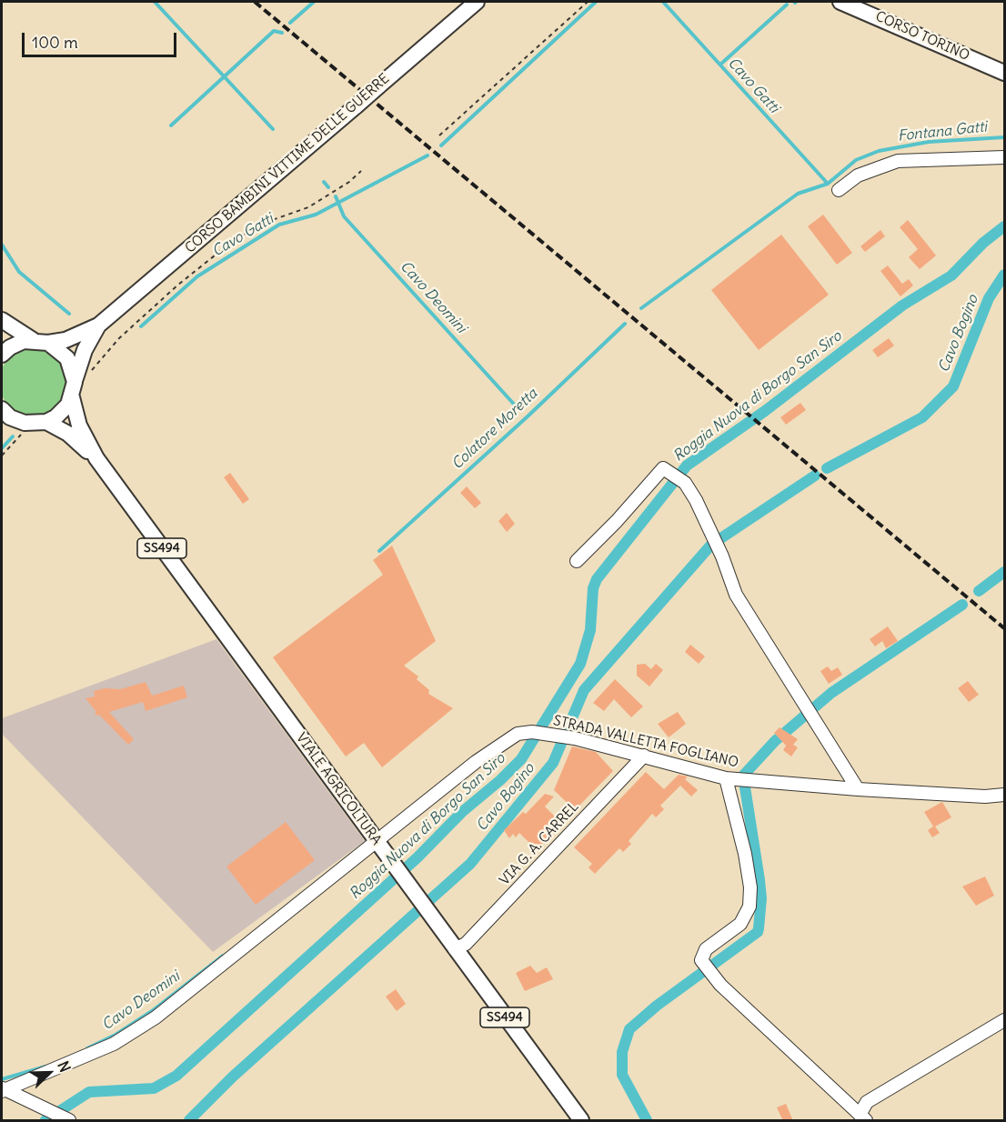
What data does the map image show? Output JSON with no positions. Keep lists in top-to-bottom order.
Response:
{
  "streets": {
    "main road": [
      "CORSO TORINO",
      "CORSO BAMBINI VITTIME DELLE GUERRE",
      "SS494",
      "VIALE AGRICOLTURA"
    ],
    "street": ["STRADA VALLETTA FOGLIANO", "VIA G. A. CARREL"]
  },
  "crossings": [
    ["CORSO BAMBINI VITTIME DELLE GUERRE", "VIALE AGRICOLTURA"],
    ["STRADA VALLETTA FOGLIANO", "VIALE AGRICOLTURA"],
    ["STRADA VALLETTA FOGLIANO", "VIA G. A. CARREL"],
    ["VIALE AGRICOLTURA", "VIA G. A. CARREL"]
  ],
  "water": [
    "Cavo Gatti",
    "Fontana Gatti",
    "Cavo Deomini",
    "Cavo Bogino",
    "Roggia Nuova di Borgo San Siro",
    "Colatore Moretta"
  ],
  "scale_bar": "100 m",
  "north": "top right"
}
